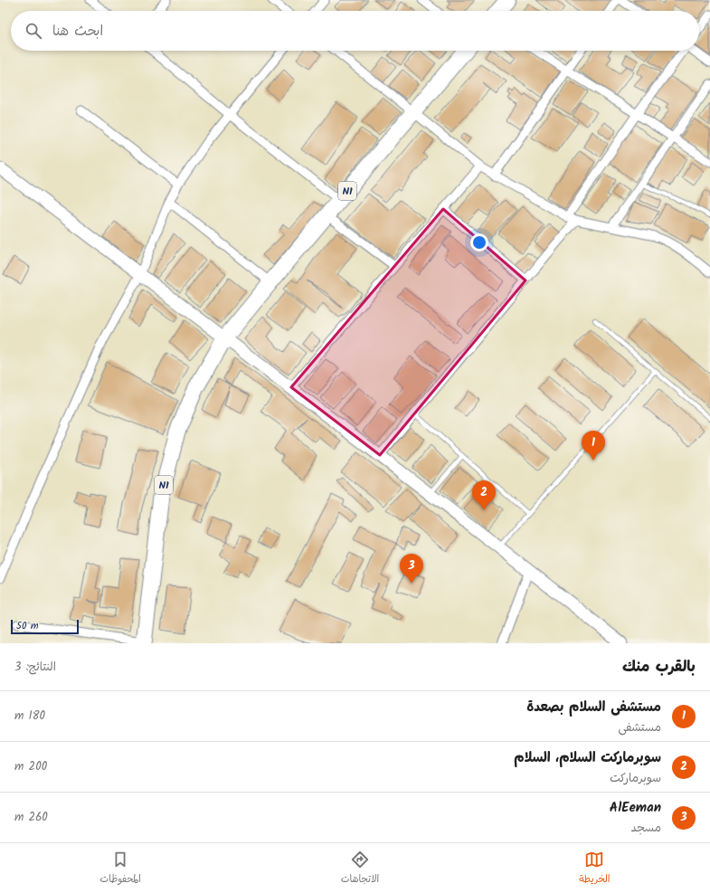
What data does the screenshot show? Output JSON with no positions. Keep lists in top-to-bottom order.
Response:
{
  "streets": {
    "highway": ["N1"]
  },
  "scale_bar": "50 m",
  "page": {
    "search": "ابحث هنا",
    "pins": ["1", "2", "3"],
    "scale": "50 m",
    "heading": ["بالقرب منك", "النتائج: 3"],
    "list": [
      {
        "mark": "1",
        "name": "مستشفى السلام بصعدة",
        "note": "مستشفى",
        "value": "180 m"
      },
      {
        "mark": "2",
        "name": "سوبرماركت السلام، السلام",
        "note": "سوبرماركت",
        "value": "200 m"
      },
      {
        "mark": "3",
        "name": "AlEeman",
        "note": "مسجد",
        "value": "260 m"
      }
    ],
    "nav": ["الخريطة", "الاتجاهات", "المحفوظات"]
  }
}
